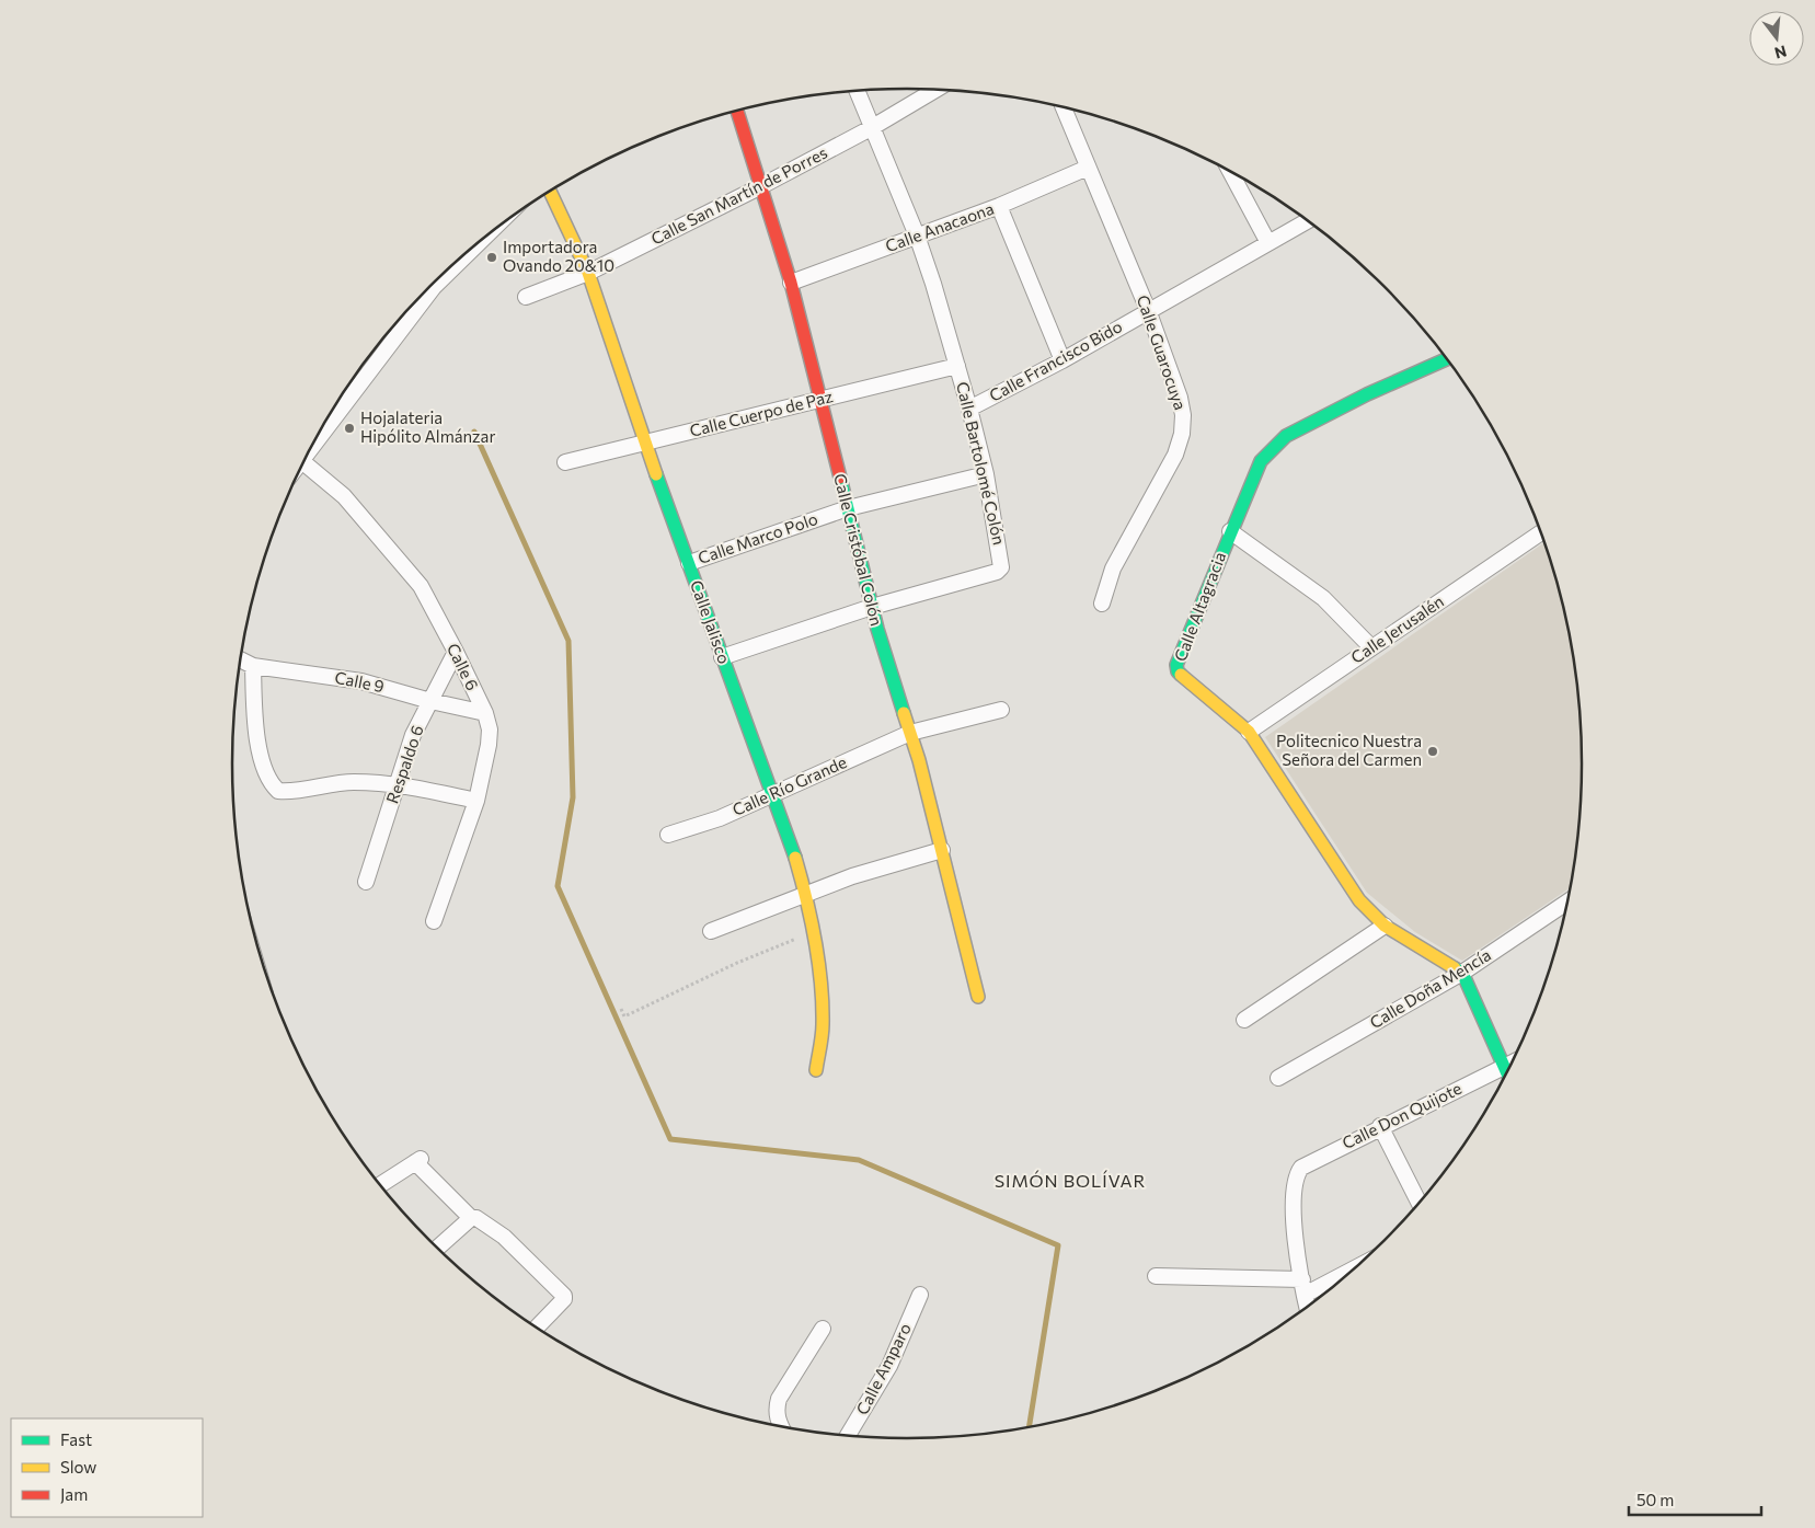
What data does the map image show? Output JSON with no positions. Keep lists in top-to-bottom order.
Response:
{
  "streets": {
    "street": [
      "Calle San Martín de Porres",
      "Calle Anacaona",
      "Calle Guarocuya",
      "Calle Francisco Bido",
      "Calle Cuerpo de Paz",
      "Calle Bartolomé Colón",
      "Calle Marco Polo",
      "Calle Cristóbal Colón",
      "Calle Altagracia",
      "Calle Jalisco",
      "Calle Jerusalén",
      "Calle 6",
      "Calle 9",
      "Respaldo 6",
      "Calle Río Grande",
      "Calle Doña Mencía",
      "Calle Don Quijote",
      "Calle Amparo"
    ]
  },
  "crossings": [
    ["Calle San Martín de Porres", "Calle Bartolomé Colón"],
    ["Calle San Martín de Porres", "Calle Cristóbal Colón"],
    ["Calle San Martín de Porres", "Calle Jalisco"],
    ["Calle Anacaona", "Calle Guarocuya"],
    ["Calle Anacaona", "Calle Bartolomé Colón"],
    ["Calle Anacaona", "Calle Cristóbal Colón"],
    ["Calle Guarocuya", "Calle Francisco Bido"],
    ["Calle Francisco Bido", "Calle Bartolomé Colón"],
    ["Calle Cuerpo de Paz", "Calle Bartolomé Colón"],
    ["Calle Cuerpo de Paz", "Calle Cristóbal Colón"],
    ["Calle Cuerpo de Paz", "Calle Jalisco"],
    ["Calle Bartolomé Colón", "Calle Marco Polo"],
    ["Calle Bartolomé Colón", "Calle Cristóbal Colón"],
    ["Calle Bartolomé Colón", "Calle Jalisco"],
    ["Calle Marco Polo", "Calle Cristóbal Colón"],
    ["Calle Marco Polo", "Calle Jalisco"],
    ["Calle Cristóbal Colón", "Calle Río Grande"],
    ["Calle Altagracia", "Calle Jerusalén"],
    ["Calle Altagracia", "Calle Doña Mencía"],
    ["Calle Jalisco", "Calle Río Grande"],
    ["Calle 6", "Calle 9"],
    ["Calle 6", "Respaldo 6"],
    ["Calle 9", "Respaldo 6"]
  ],
  "districts": ["SIMÓN BOLÍVAR"],
  "places": ["Importadora Ovando 20&10", "Hojalateria Hipólito Almánzar", "Politecnico Nuestra Señora del Carmen"],
  "legend": ["Fast", "Slow", "Jam"],
  "scale_bar": "50 m",
  "north": "bottom"
}
